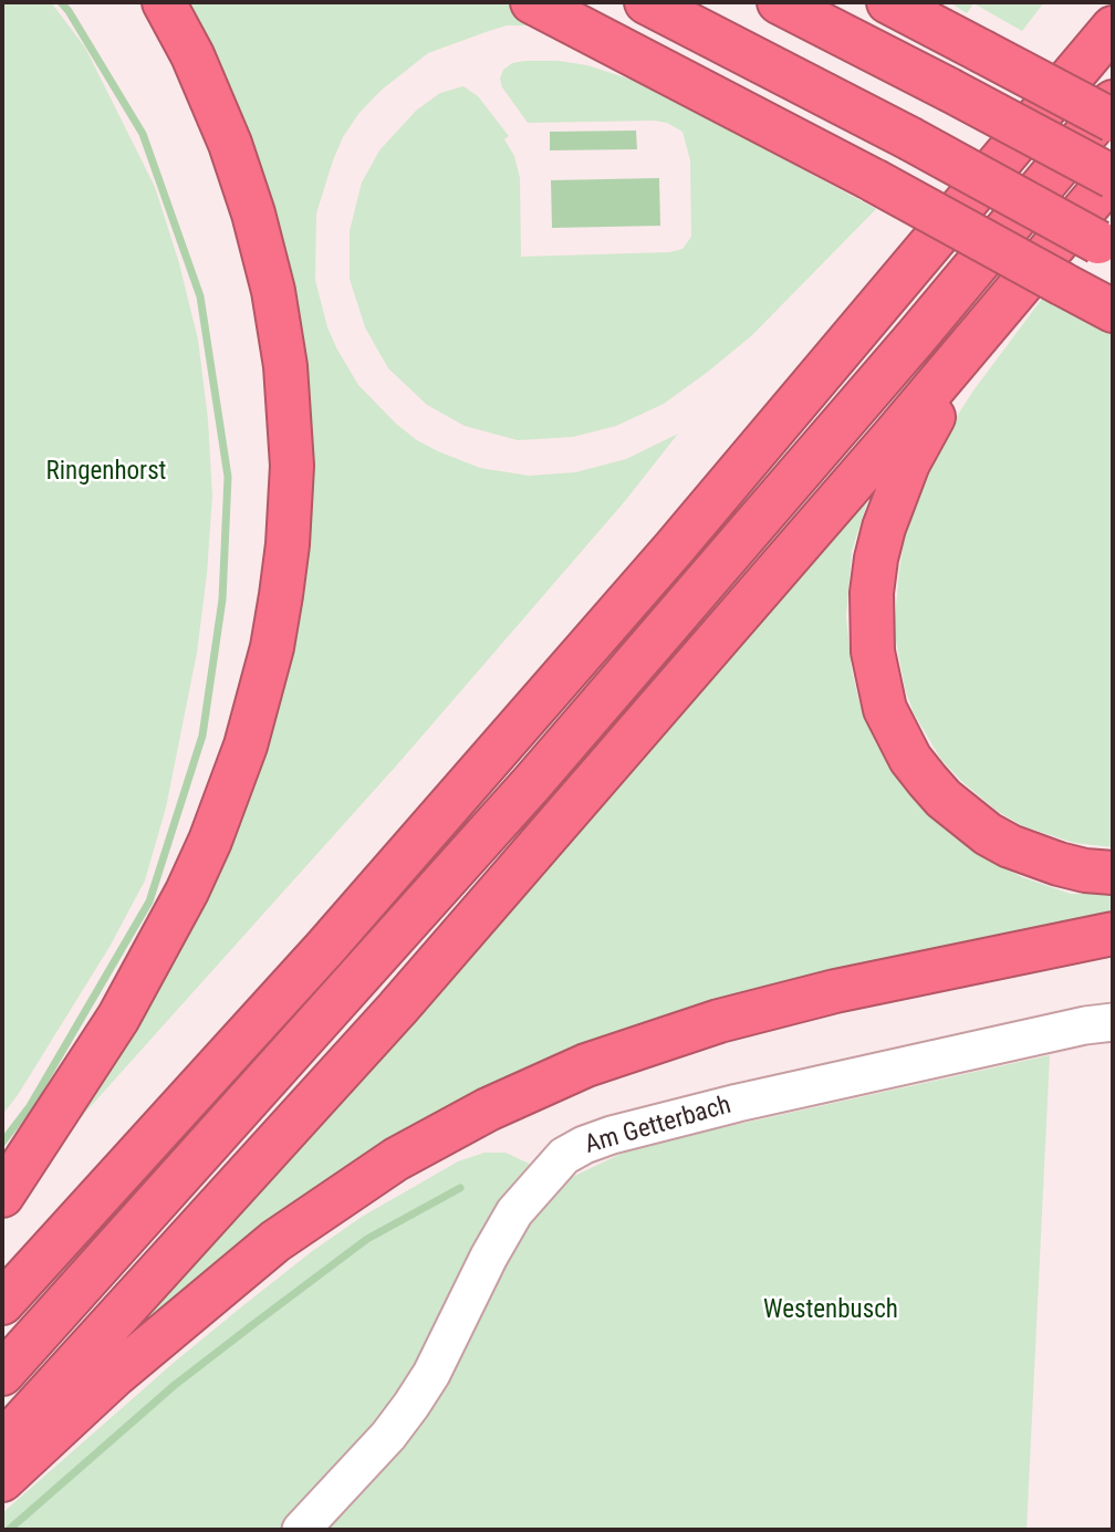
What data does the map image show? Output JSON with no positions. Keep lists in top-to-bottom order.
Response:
{
  "streets": {
    "street": ["Am Getterbach"]
  },
  "parks": ["Ringenhorst", "Westenbusch"]
}
